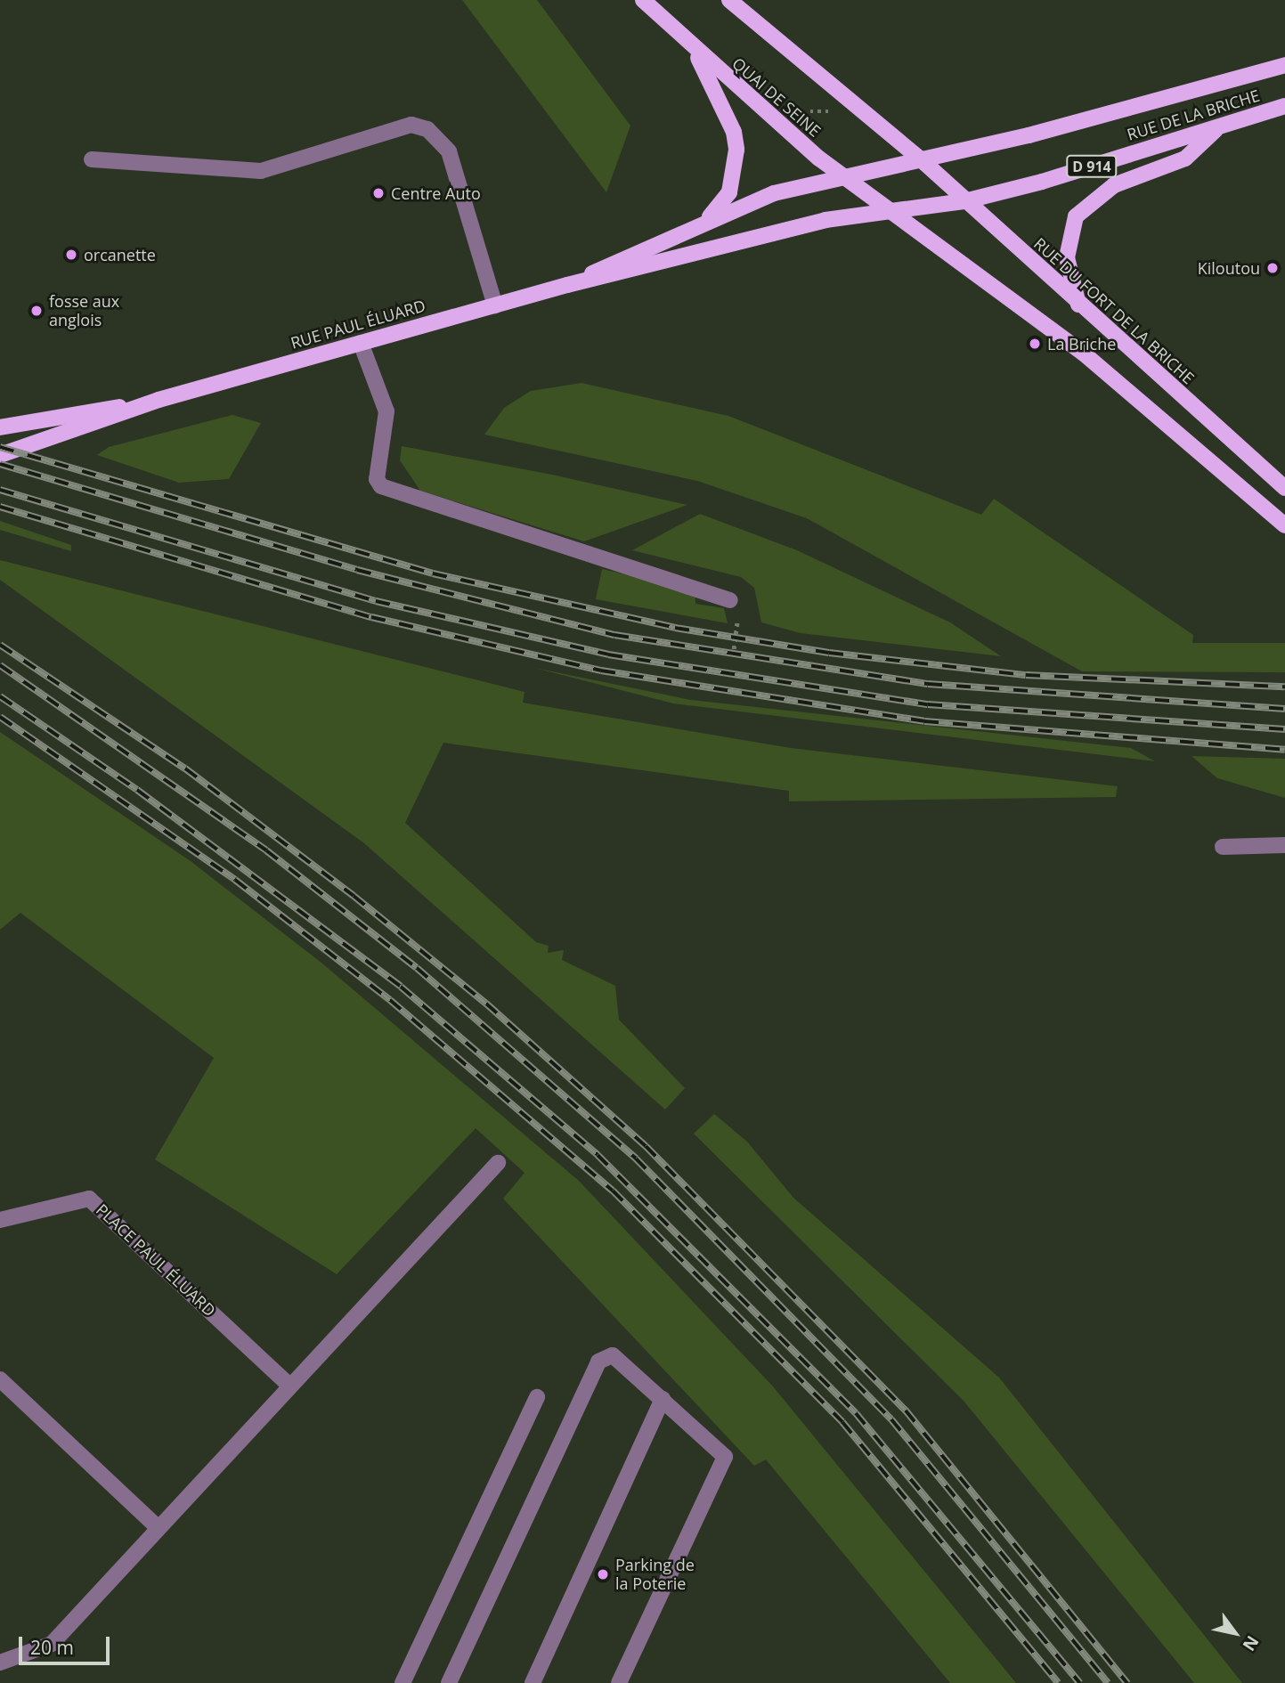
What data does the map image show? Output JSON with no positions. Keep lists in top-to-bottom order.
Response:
{
  "streets": {
    "main road": [
      "QUAI DE SEINE",
      "RUE DE LA BRICHE",
      "D 914",
      "RUE DU FORT DE LA BRICHE",
      "RUE PAUL ÉLUARD"
    ],
    "lane": ["PLACE PAUL ÉLUARD"]
  },
  "crossings": [
    ["QUAI DE SEINE", "RUE DE LA BRICHE"],
    ["QUAI DE SEINE", "RUE PAUL ÉLUARD"],
    ["RUE DE LA BRICHE", "RUE DU FORT DE LA BRICHE"],
    ["RUE DE LA BRICHE", "RUE PAUL ÉLUARD"],
    ["RUE DU FORT DE LA BRICHE", "RUE PAUL ÉLUARD"]
  ],
  "places": [
    "Centre Auto",
    "orcanette",
    "Kiloutou",
    "fosse aux anglois",
    "La Briche",
    "Parking de la Poterie"
  ],
  "scale_bar": "20 m",
  "north": "bottom right"
}
